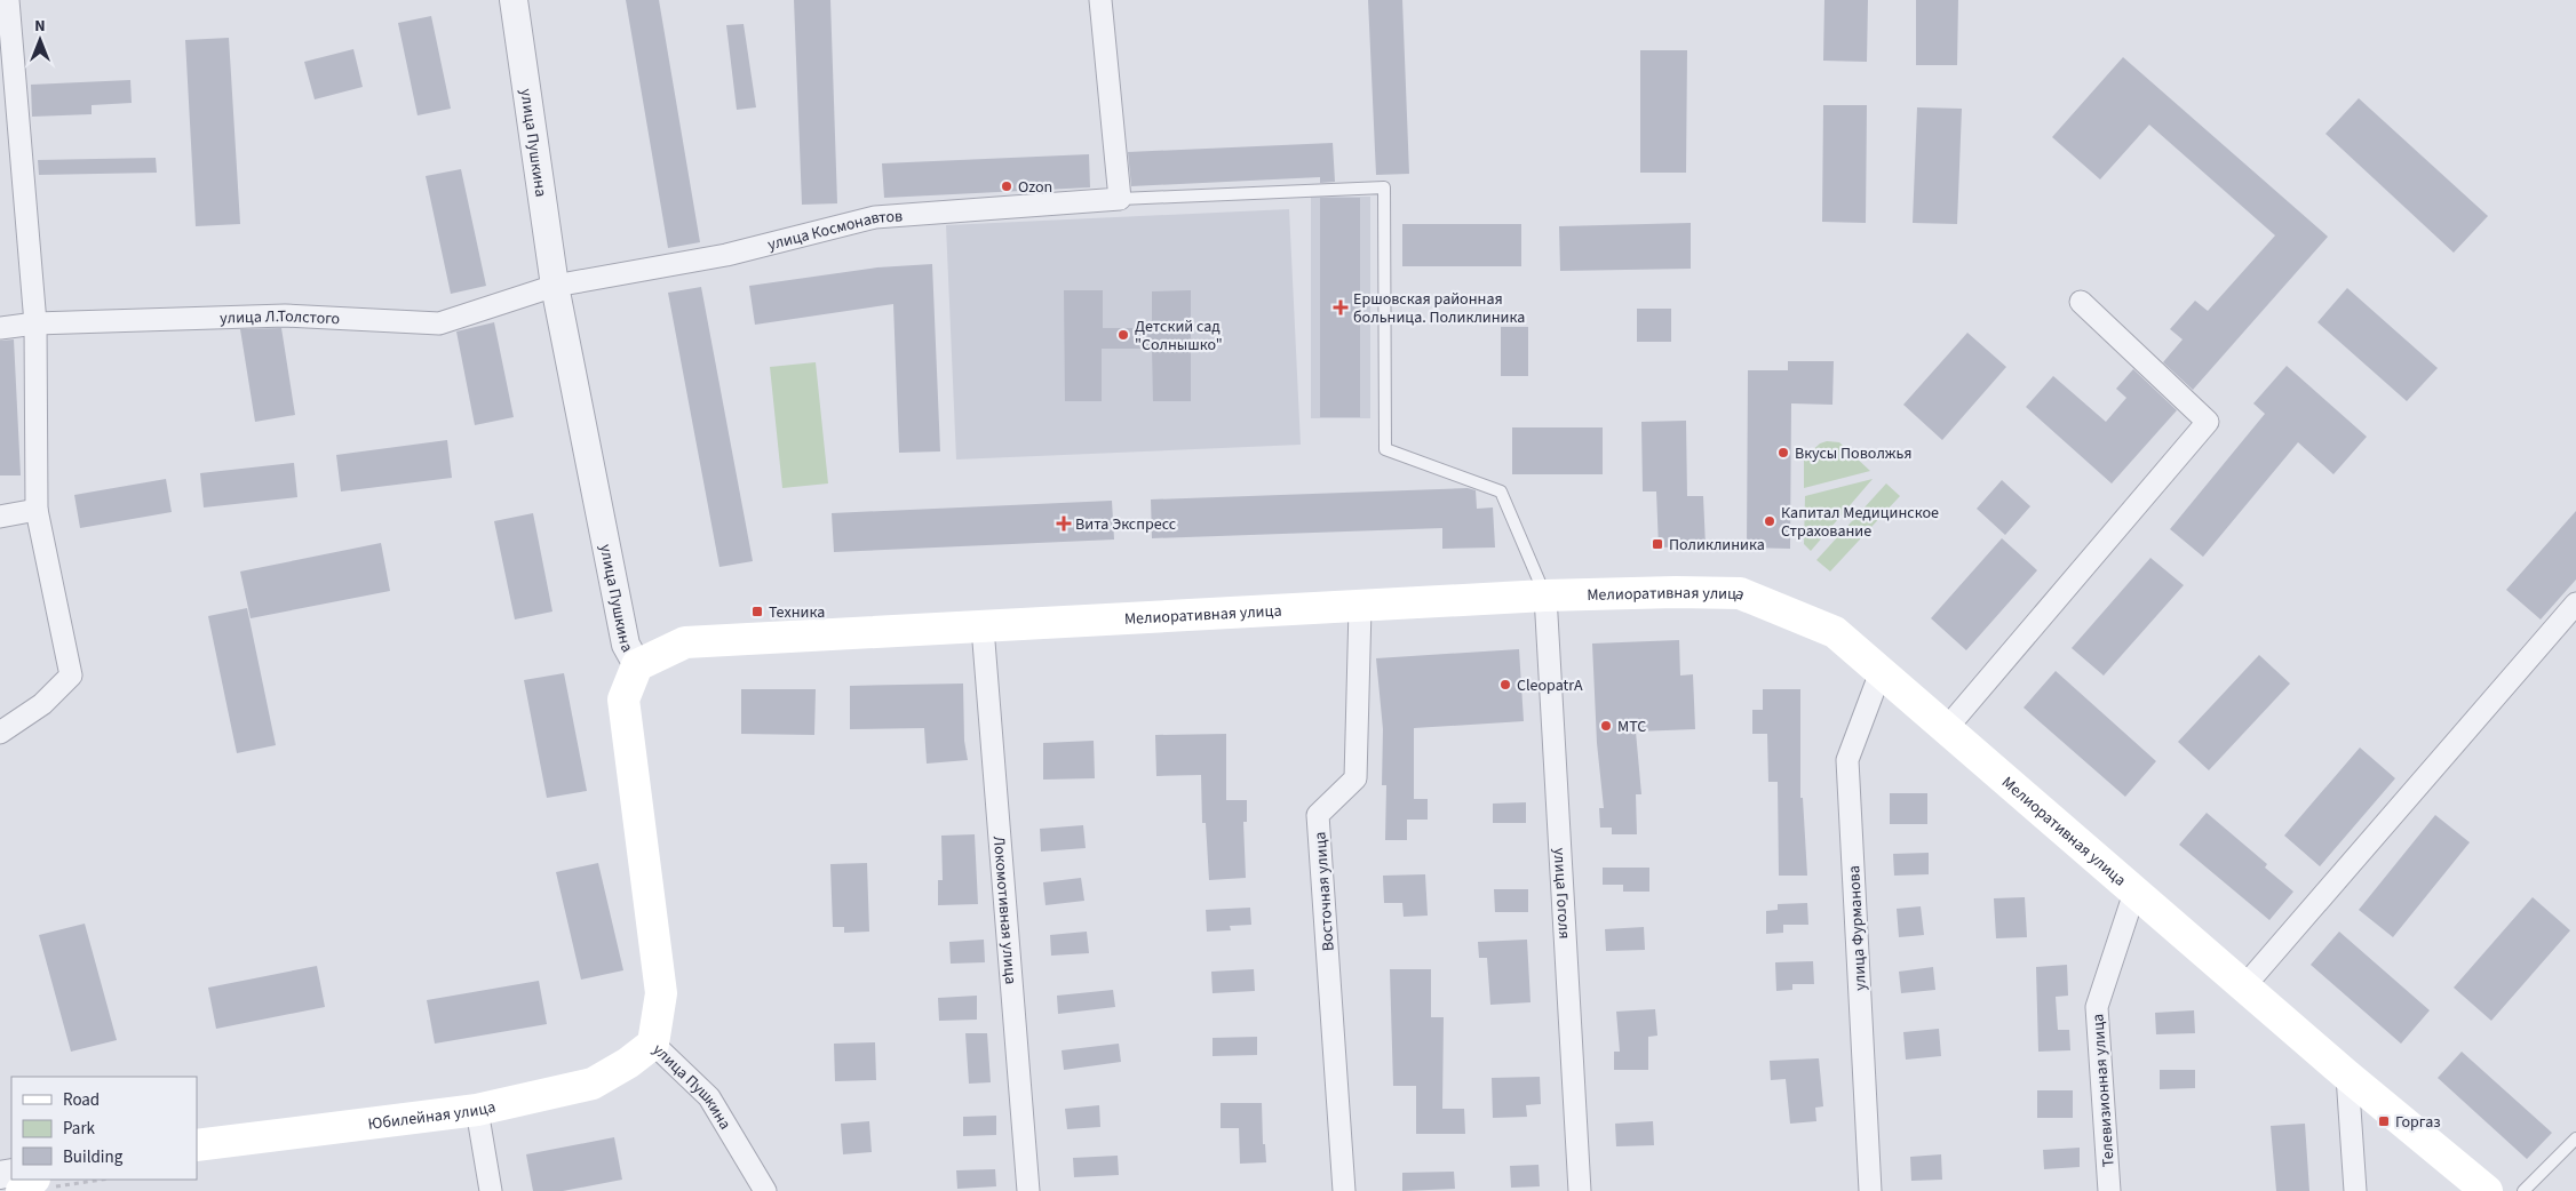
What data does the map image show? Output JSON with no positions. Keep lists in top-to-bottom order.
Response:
{
  "streets": {
    "main road": ["улица Пушкина", "Мелиоративная улица", "Юбилейная улица"],
    "street": [
      "улица Космонавтов",
      "улица Л.Толстого",
      "Восточная улица",
      "улица Гоголя",
      "Локомотивная улица",
      "улица Фурманова",
      "Телевизионная улица"
    ]
  },
  "crossings": [
    ["улица Пушкина", "улица Космонавтов"],
    ["улица Пушкина", "улица Л.Толстого"],
    ["улица Пушкина", "Мелиоративная улица"],
    ["улица Пушкина", "Юбилейная улица"],
    ["улица Космонавтов", "улица Л.Толстого"],
    ["Мелиоративная улица", "Восточная улица"],
    ["Мелиоративная улица", "улица Гоголя"],
    ["Мелиоративная улица", "Локомотивная улица"],
    ["Мелиоративная улица", "улица Фурманова"],
    ["Мелиоративная улица", "Телевизионная улица"]
  ],
  "places": {
    "other": [
      "Ozon",
      "Детский сад \"Солнышко\"",
      "Вкусы Поволжья",
      "Капитал Медицинское Страхование",
      "CleopatrA",
      "МТС"
    ],
    "health": ["Ершовская районная больница. Поликлиника", "Вита Экспресс"],
    "transit": ["Поликлиника", "Техника", "Горгаз"]
  },
  "legend": ["Road", "Park", "Building"],
  "north": "top"
}
